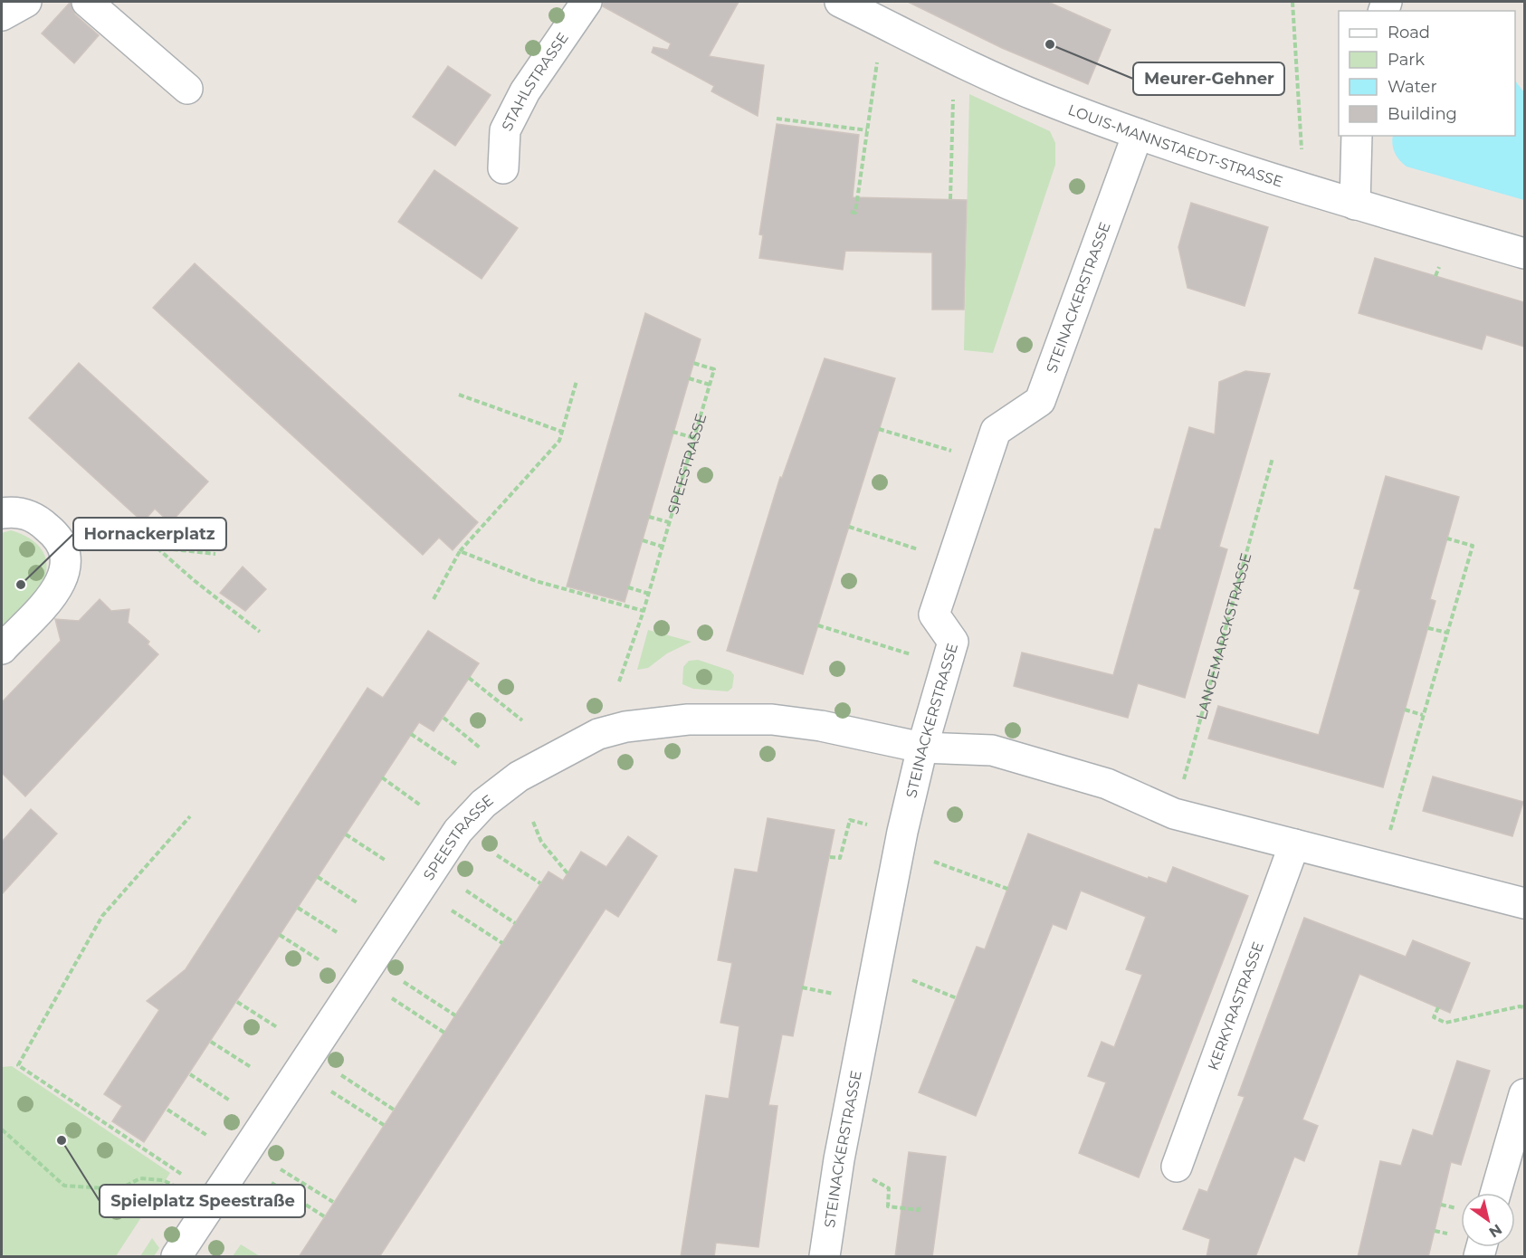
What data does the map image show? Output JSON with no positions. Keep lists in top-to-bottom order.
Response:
{
  "streets": {
    "street": [
      "STAHLSTRASSE",
      "LOUIS-MANNSTAEDT-STRASSE",
      "STEINACKERSTRASSE",
      "SPEESTRASSE",
      "KERKYRASTRASSE"
    ],
    "path": ["LANGEMARCKSTRASSE"]
  },
  "crossings": [
    ["LOUIS-MANNSTAEDT-STRASSE", "STEINACKERSTRASSE"],
    ["STEINACKERSTRASSE", "SPEESTRASSE"]
  ],
  "places": ["Meurer-Gehner", "Hornackerplatz", "Spielplatz Speestraße"],
  "legend": [
    "Road",
    "Park",
    "Water",
    "Building"
  ],
  "north": "bottom right"
}
